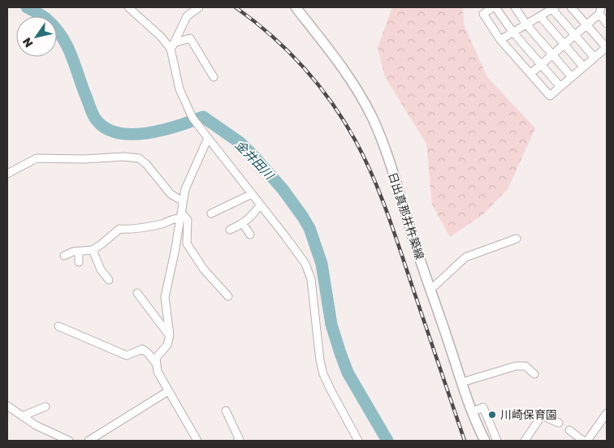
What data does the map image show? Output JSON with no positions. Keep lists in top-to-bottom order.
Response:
{
  "streets": {
    "main road": ["日出真那井杵築線"]
  },
  "water": ["金井田川"],
  "places": ["川崎保育園"],
  "north": "bottom left"
}
